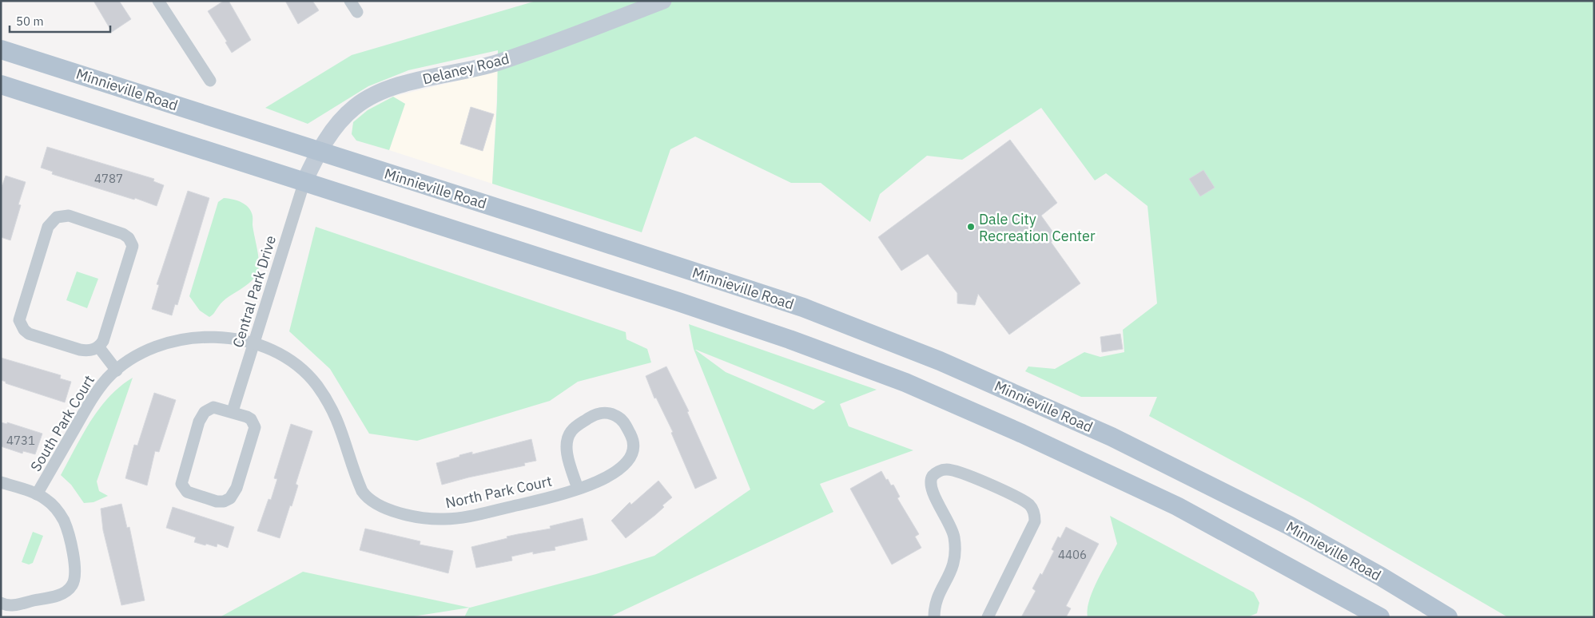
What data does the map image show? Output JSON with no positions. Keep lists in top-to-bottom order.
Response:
{
  "streets": {
    "main road": ["Minnieville Road"],
    "street": [
      "Delaney Road",
      "Central Park Drive",
      "South Park Court",
      "North Park Court"
    ]
  },
  "crossings": [
    ["Delaney Road", "Minnieville Road"],
    ["Delaney Road", "Central Park Drive"],
    ["Central Park Drive", "South Park Court"],
    ["Central Park Drive", "North Park Court"],
    ["South Park Court", "North Park Court"]
  ],
  "places": ["Dale City Recreation Center"],
  "house_numbers": ["4787", "4731", "4406"],
  "scale_bar": "50 m"
}
